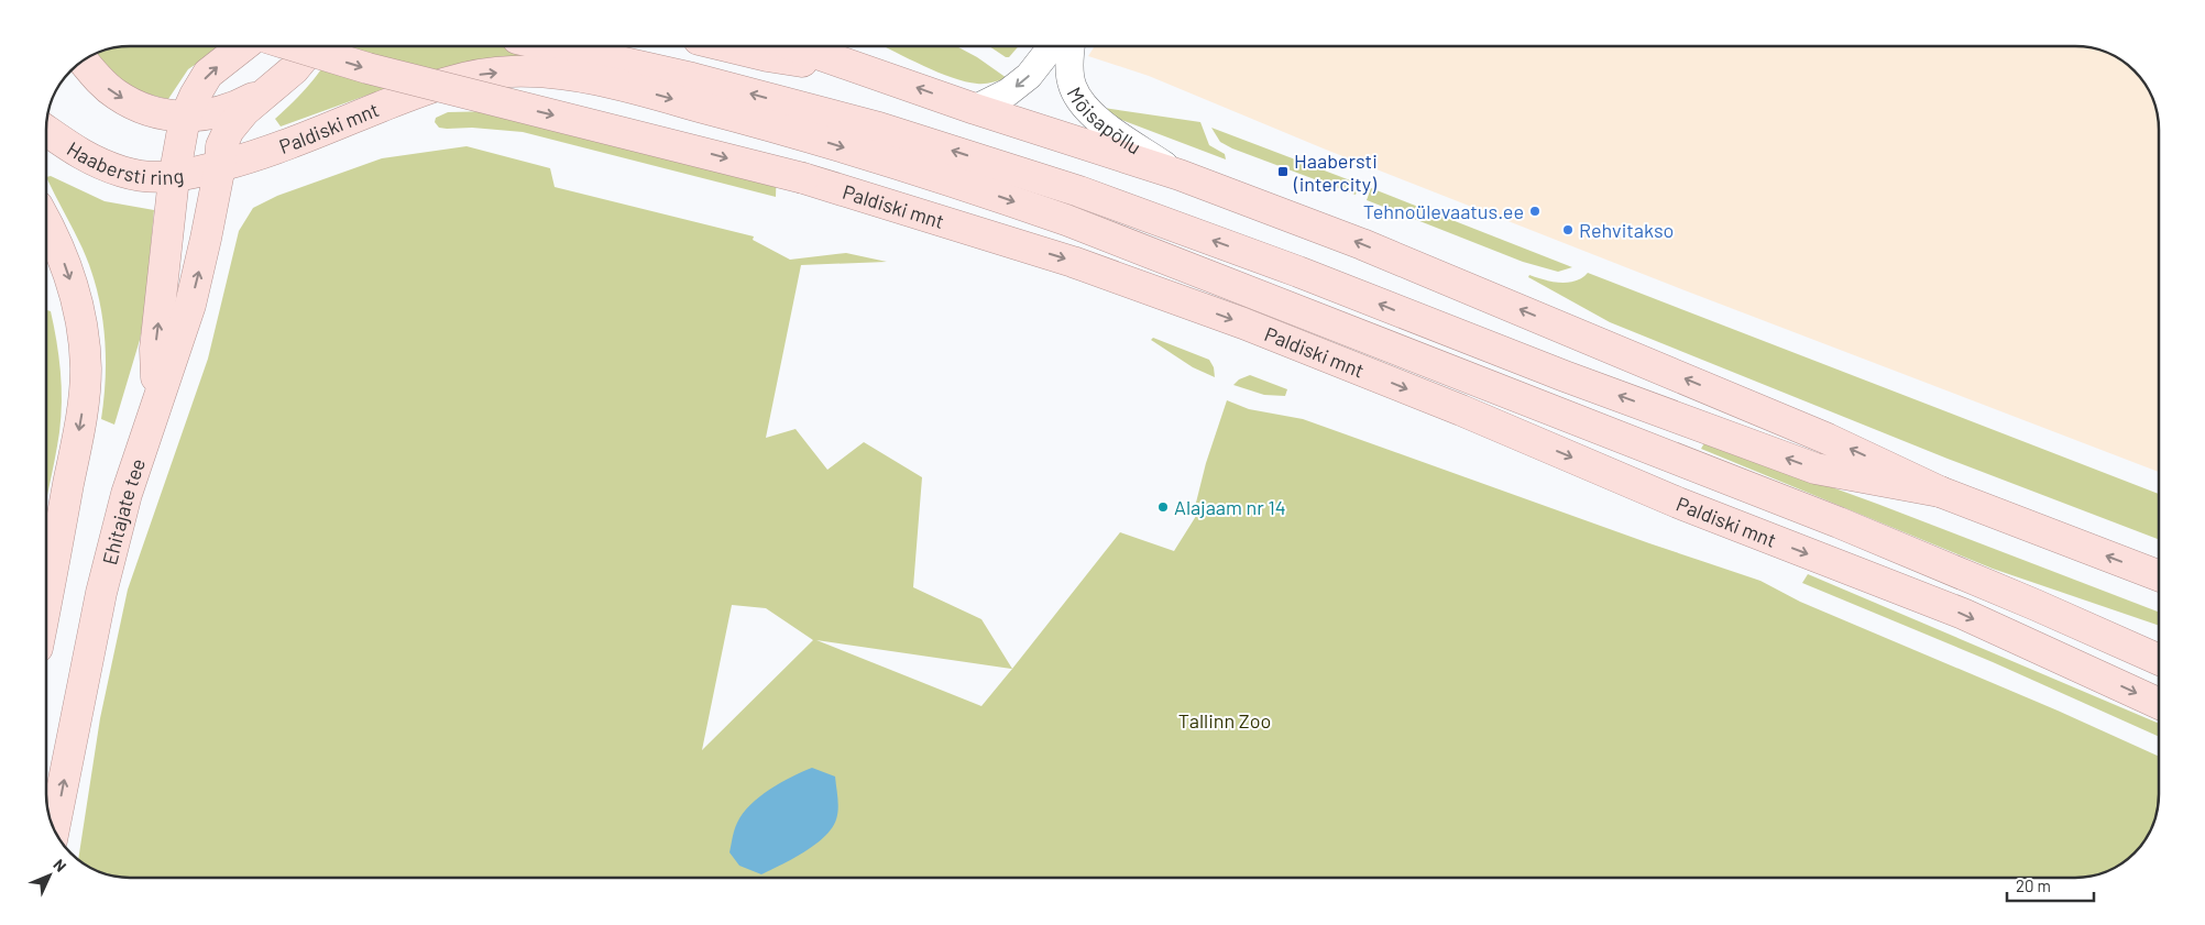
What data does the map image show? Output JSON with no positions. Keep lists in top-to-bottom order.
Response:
{
  "streets": {
    "main road": ["Paldiski mnt", "Haabersti ring", "Ehitajate tee"],
    "street": ["Mõisapõllu"]
  },
  "crossings": [
    ["Paldiski mnt", "Haabersti ring"],
    ["Paldiski mnt", "Ehitajate tee"],
    ["Haabersti ring", "Ehitajate tee"]
  ],
  "parks": ["Tallinn Zoo"],
  "places": {
    "transit": ["Haabersti (intercity)"],
    "other": ["Tehnoülevaatus.ee", "Rehvitakso", "Alajaam nr 14"]
  },
  "scale_bar": "20 m",
  "north": "top right"
}
